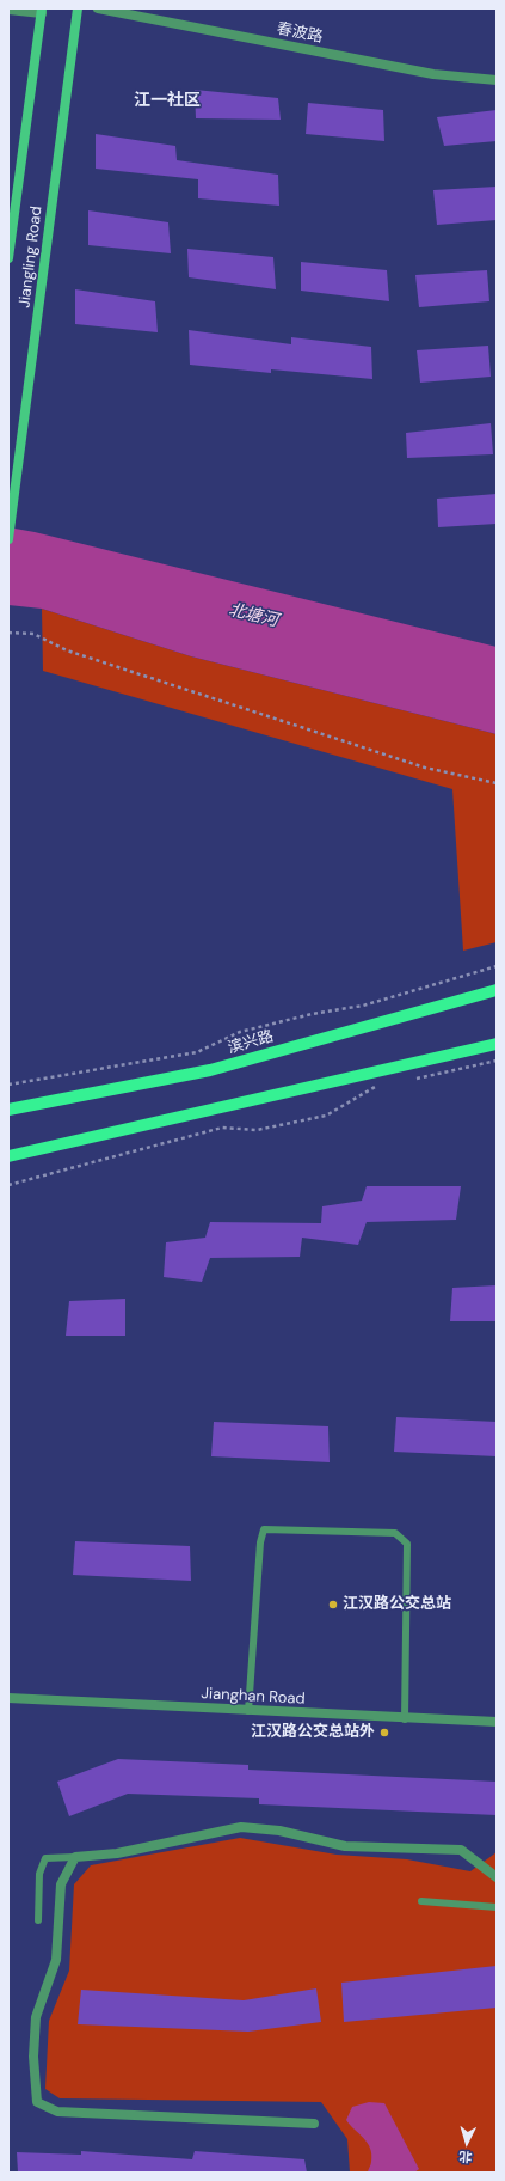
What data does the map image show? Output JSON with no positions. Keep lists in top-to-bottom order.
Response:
{
  "streets": {
    "main road": ["Jiangling Road", "滨兴路"],
    "street": ["春波路", "Jianghan Road"]
  },
  "districts": ["江一社区"],
  "water": ["北塘河"],
  "places": ["江汉路公交总站", "江汉路公交总站外"],
  "north": "bottom"
}
